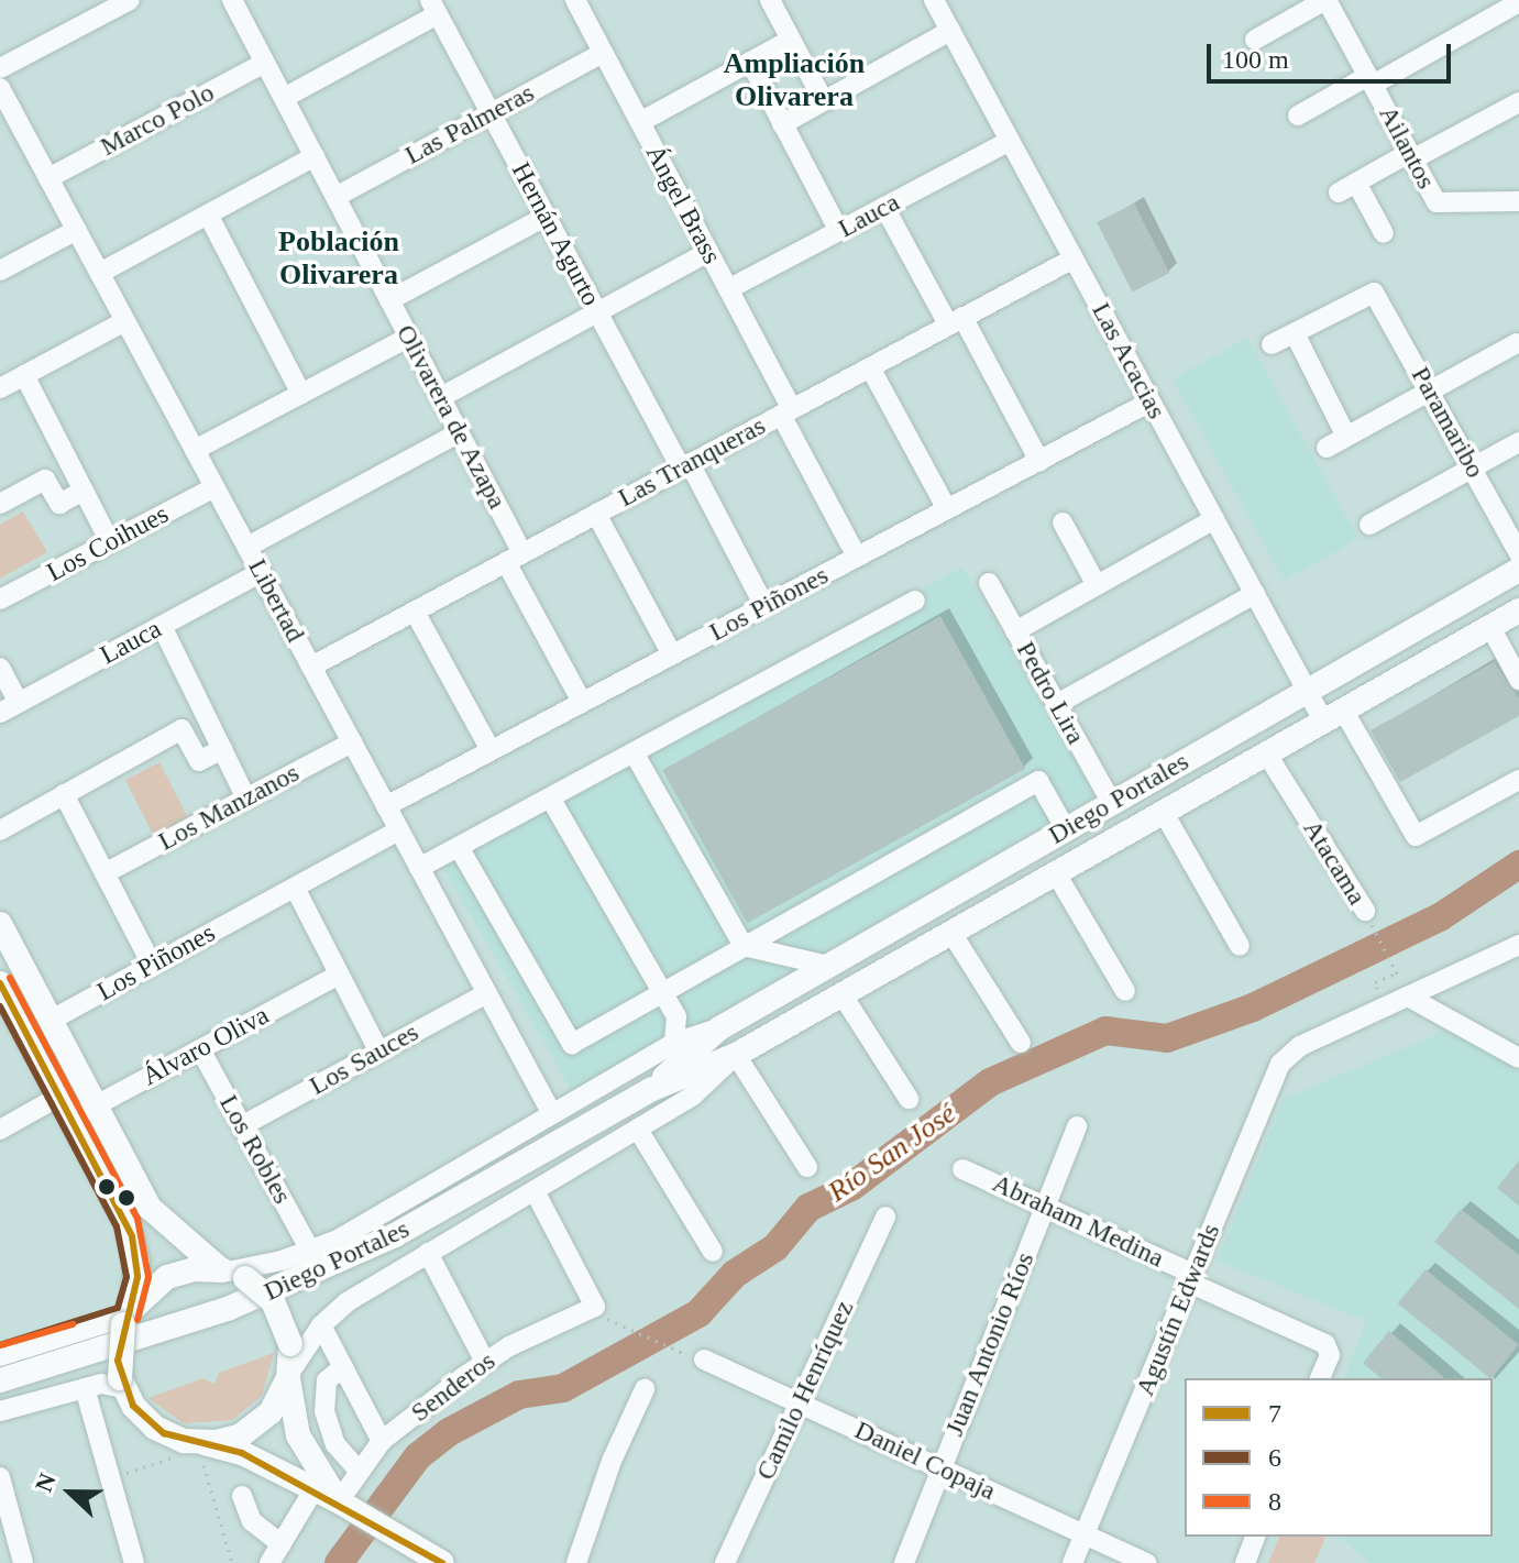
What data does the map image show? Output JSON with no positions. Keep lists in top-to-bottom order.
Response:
{
  "streets": {
    "main road": ["Diego Portales"],
    "street": [
      "Marco Polo",
      "Las Palmeras",
      "Ailantos",
      "Ángel Brass",
      "Lauca",
      "Hernán Agurto",
      "Las Acacias",
      "Olivarera de Azapa",
      "Paramaribo",
      "Las Tranqueras",
      "Los Coihues",
      "Libertad",
      "Los Piñones",
      "Pedro Lira",
      "Los Manzanos",
      "Atacama",
      "Álvaro Oliva",
      "Los Sauces",
      "Los Robles",
      "Abraham Medina",
      "Agustín Edwards",
      "Juan Antonio Ríos",
      "Senderos",
      "Camilo Henríquez",
      "Daniel Copaja"
    ]
  },
  "crossings": [
    ["Marco Polo", "Olivarera de Azapa"],
    ["Marco Polo", "Libertad"],
    ["Las Palmeras", "Ángel Brass"],
    ["Las Palmeras", "Hernán Agurto"],
    ["Las Palmeras", "Olivarera de Azapa"],
    ["Ángel Brass", "Lauca"],
    ["Ángel Brass", "Las Tranqueras"],
    ["Ángel Brass", "Los Piñones"],
    ["Lauca", "Las Acacias"],
    ["Lauca", "Libertad"],
    ["Hernán Agurto", "Las Tranqueras"],
    ["Hernán Agurto", "Los Piñones"],
    ["Las Acacias", "Las Tranqueras"],
    ["Las Acacias", "Los Piñones"],
    ["Las Acacias", "Diego Portales"],
    ["Olivarera de Azapa", "Las Tranqueras"],
    ["Olivarera de Azapa", "Los Piñones"],
    ["Las Tranqueras", "Libertad"],
    ["Los Coihues", "Libertad"],
    ["Libertad", "Los Piñones"],
    ["Libertad", "Diego Portales"],
    ["Libertad", "Los Manzanos"],
    ["Libertad", "Los Sauces"],
    ["Pedro Lira", "Diego Portales"],
    ["Diego Portales", "Atacama"],
    ["Diego Portales", "Los Robles"],
    ["Álvaro Oliva", "Los Robles"],
    ["Los Sauces", "Los Robles"],
    ["Abraham Medina", "Agustín Edwards"],
    ["Abraham Medina", "Juan Antonio Ríos"],
    ["Agustín Edwards", "Daniel Copaja"],
    ["Juan Antonio Ríos", "Daniel Copaja"],
    ["Camilo Henríquez", "Daniel Copaja"]
  ],
  "districts": ["Ampliación Olivarera", "Población Olivarera"],
  "water": ["Río San José"],
  "lines": ["transit line 8", "transit line 7", "transit line 6"],
  "legend": ["7", "6", "8"],
  "scale_bar": "100 m",
  "north": "left"
}
